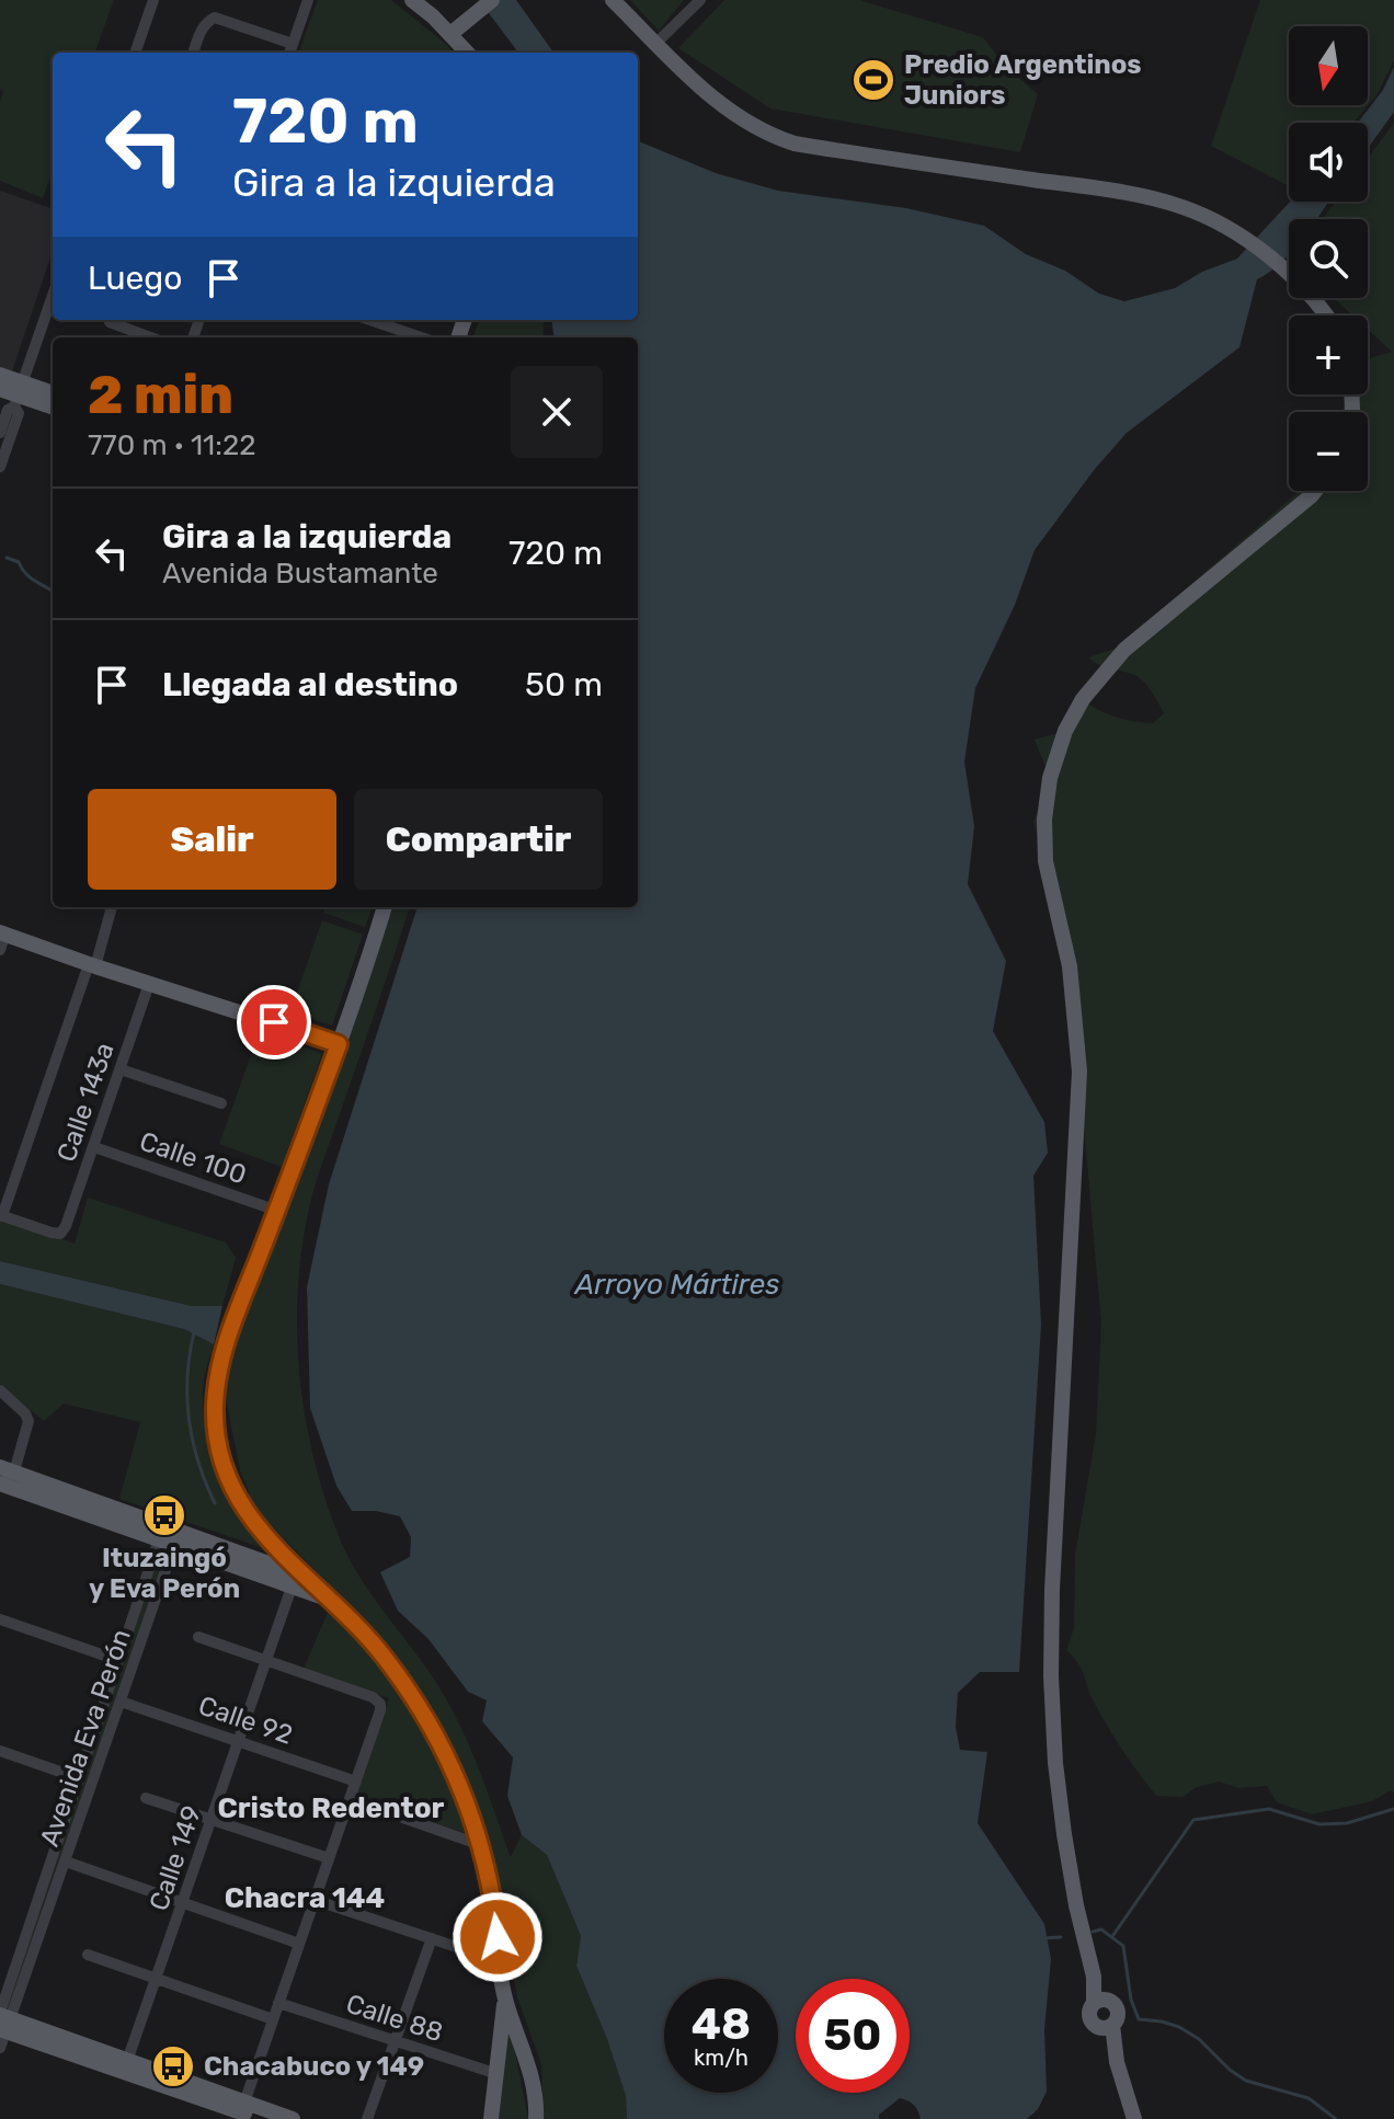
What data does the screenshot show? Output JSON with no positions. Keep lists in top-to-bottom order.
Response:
{
  "streets": {
    "street": [
      "Calle 143a",
      "Calle 100",
      "Calle 92",
      "Avenida Eva Perón",
      "Calle 149",
      "Calle 88"
    ]
  },
  "crossings": [
    ["Calle 143a", "Calle 100"],
    ["Calle 92", "Avenida Eva Perón"],
    ["Calle 92", "Calle 149"]
  ],
  "districts": ["Cristo Redentor", "Chacra 144"],
  "water": ["Arroyo Mártires"],
  "places": {
    "sports": ["Predio Argentinos Juniors"],
    "bus stop": ["Ituzaingó y Eva Perón", "Chacabuco y 149"]
  },
  "north": "bottom",
  "page": {
    "map_buttons": ["+", "−"],
    "turn": ["720 m", "Gira a la izquierda"],
    "then": "Luego",
    "heading": ["2 min", "770 m · 11:22"],
    "list": [
      {
        "name": "Gira a la izquierda",
        "note": "Avenida Bustamante",
        "value": "720 m"
      },
      {
        "name": "Llegada al destino",
        "value": "50 m"
      }
    ],
    "buttons": ["Salir", "Compartir"],
    "speed": "48 km/h",
    "limit": "50"
  }
}
